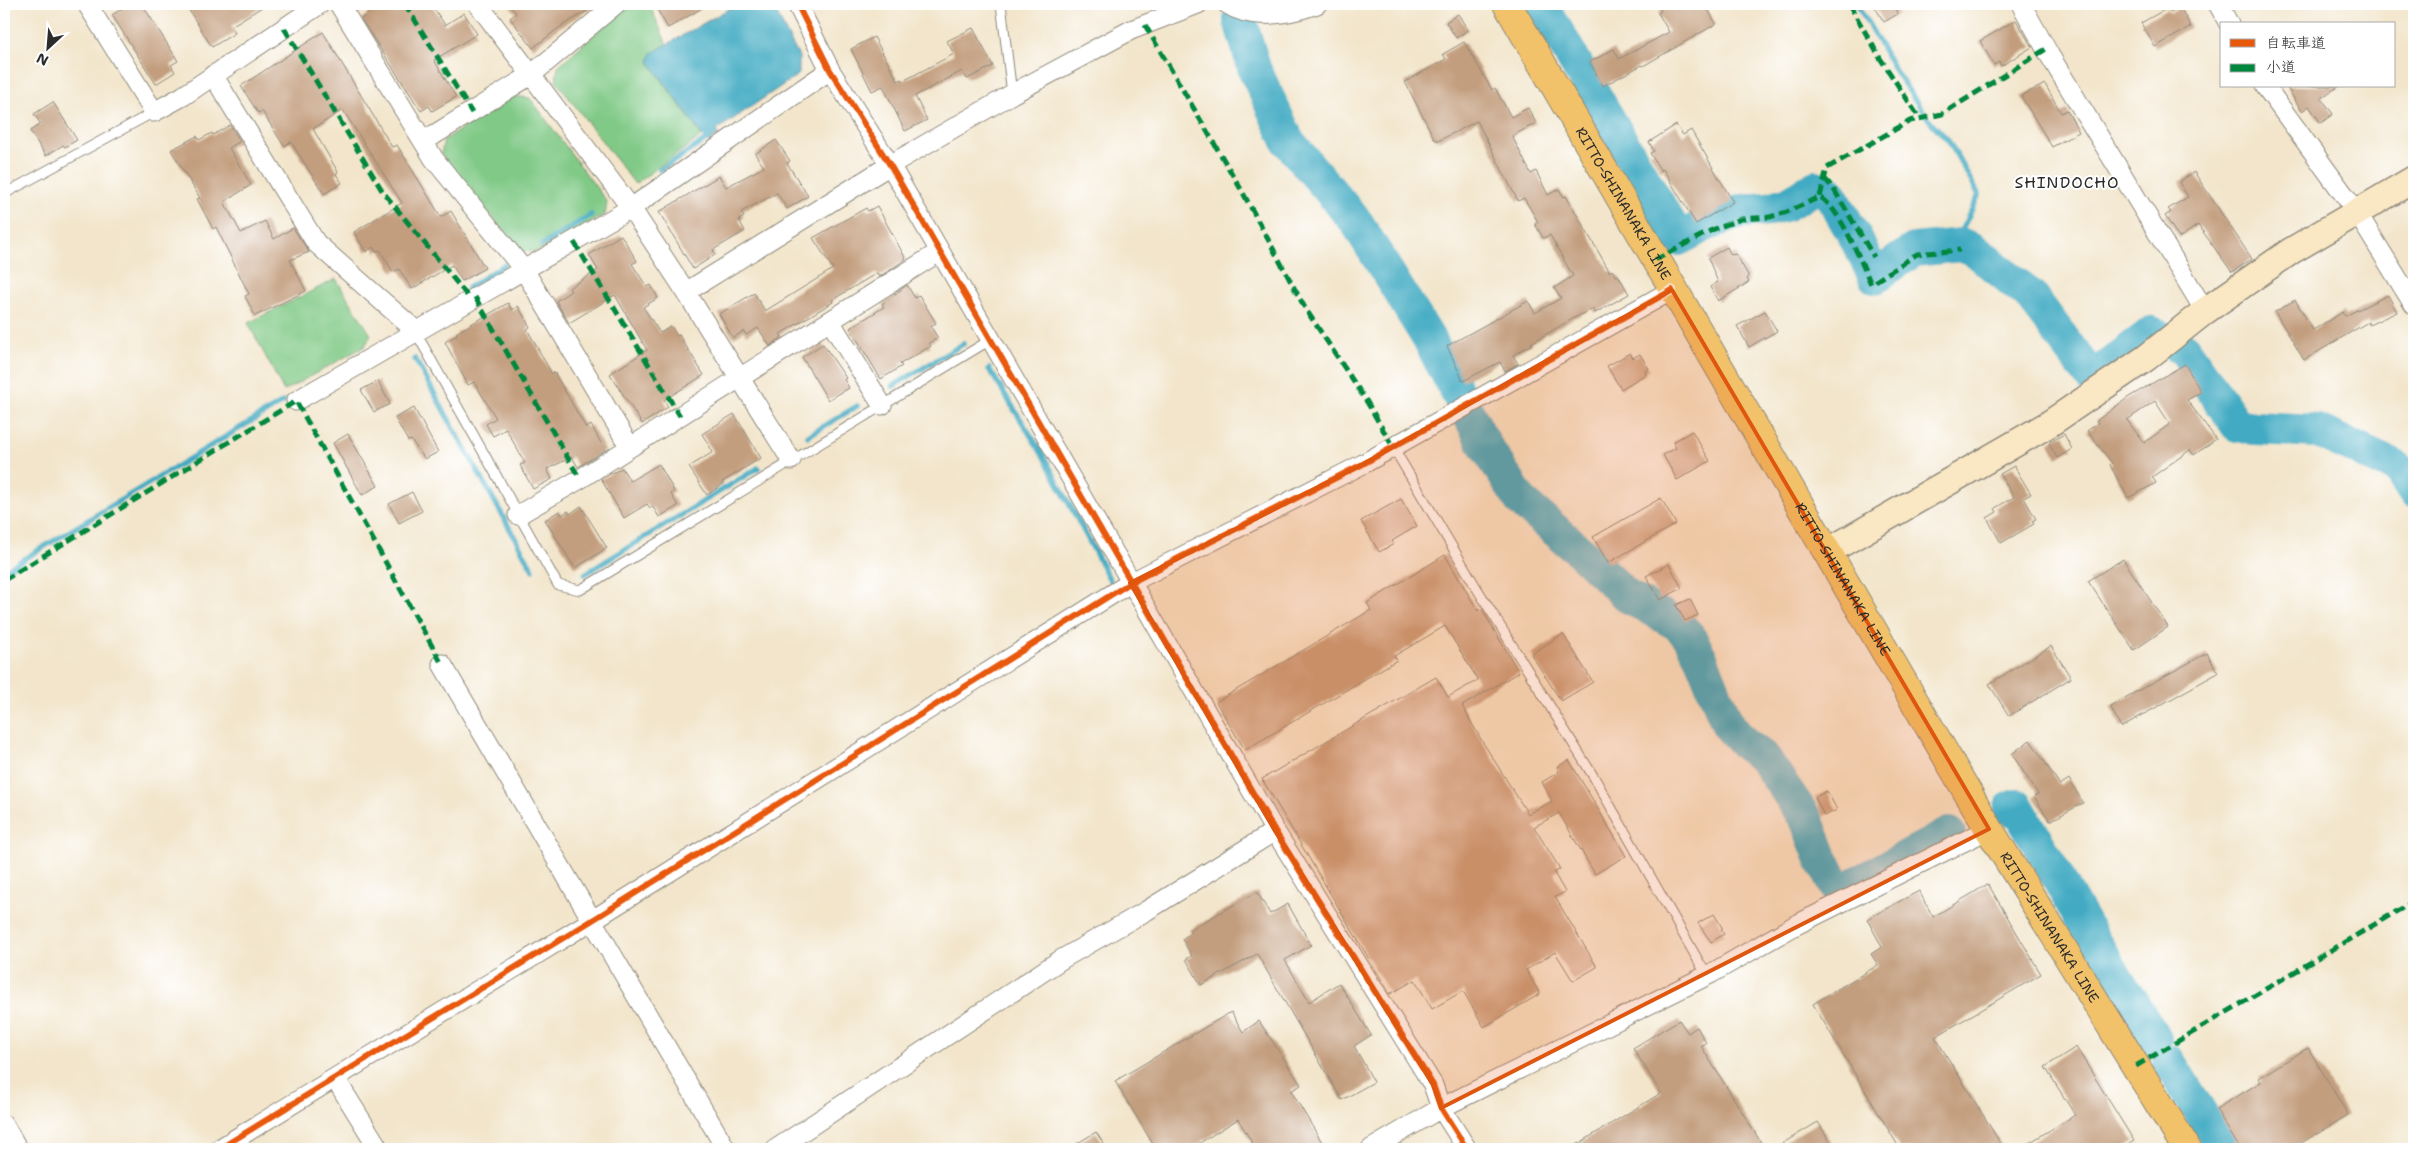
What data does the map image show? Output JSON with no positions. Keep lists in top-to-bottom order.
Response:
{
  "streets": {
    "main road": ["RITTO-SHINANAKA LINE"]
  },
  "districts": ["SHINDOCHO"],
  "legend": ["自転車道", "小道"],
  "north": "bottom left"
}
